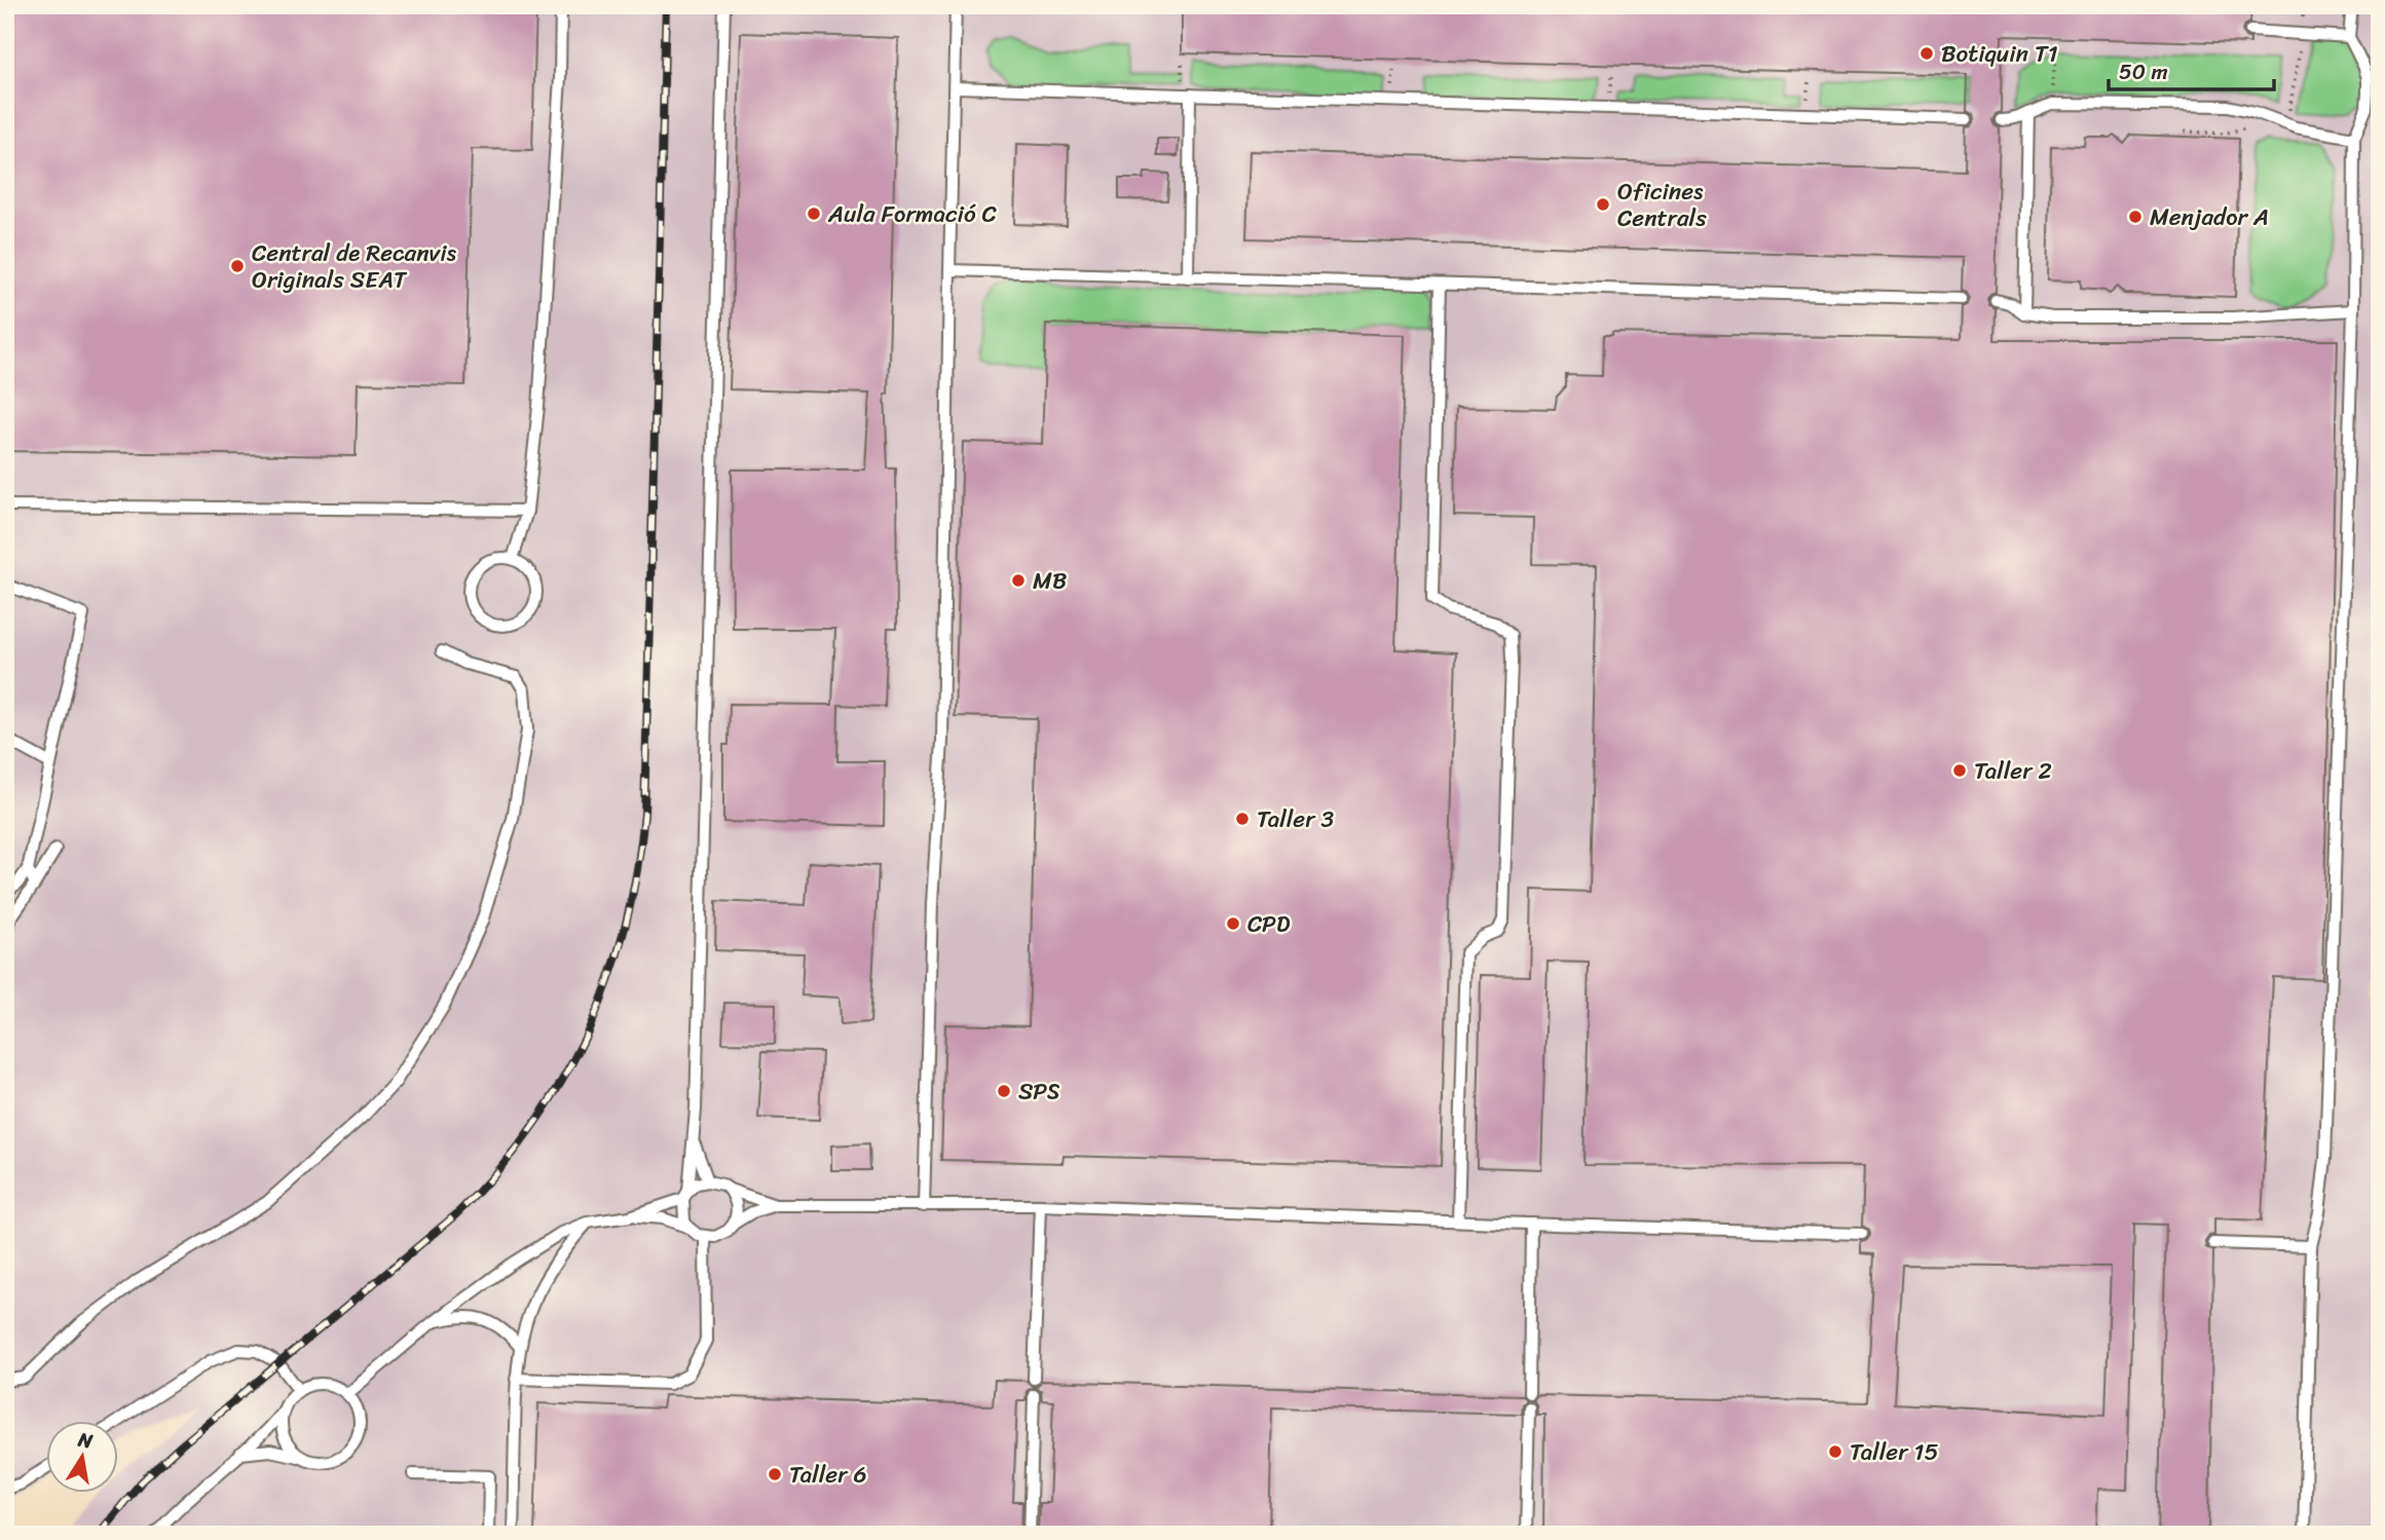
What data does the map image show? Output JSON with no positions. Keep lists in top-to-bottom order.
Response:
{
  "places": [
    "Botiquin T1",
    "Oficines Centrals",
    "Aula Formació C",
    "Menjador A",
    "Central de Recanvis Originals SEAT",
    "MB",
    "Taller 2",
    "Taller 3",
    "CPD",
    "SPS",
    "Taller 15",
    "Taller 6"
  ],
  "scale_bar": "50 m",
  "north": "top"
}
